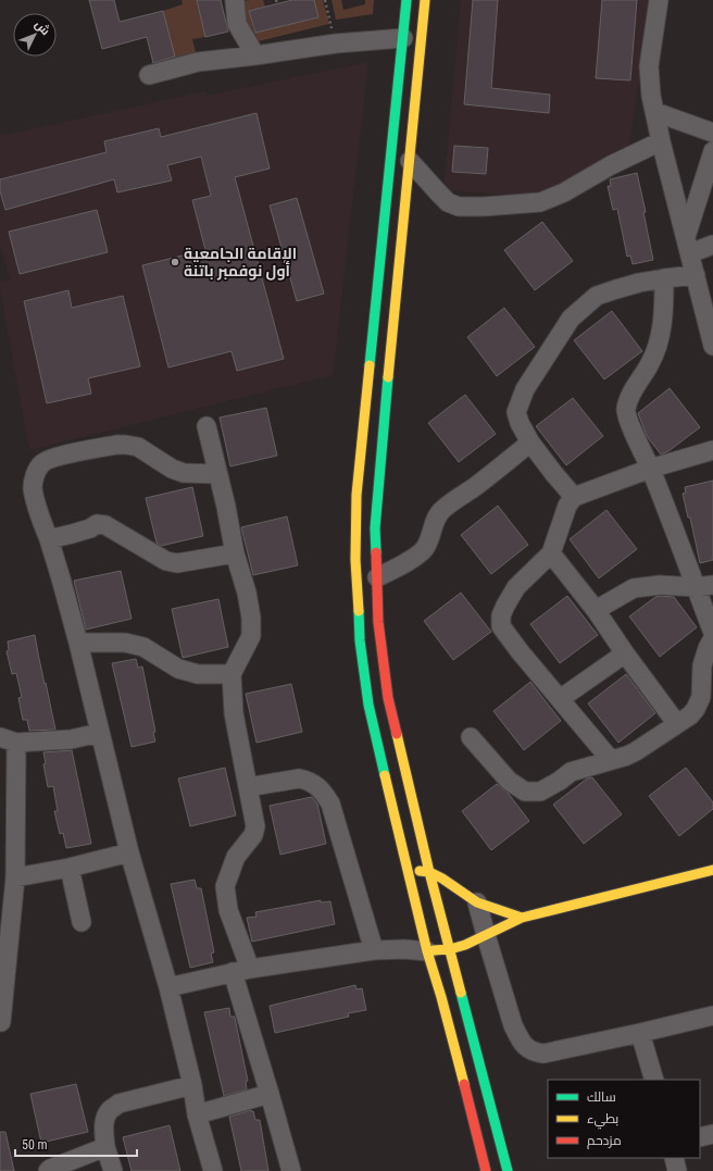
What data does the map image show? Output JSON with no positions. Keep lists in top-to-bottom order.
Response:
{
  "places": ["الإقامة الجامعية أول نوفمبر باتنة"],
  "legend": ["سالك", "بطيء", "مزدحم"],
  "scale_bar": "50 m",
  "north": "top right"
}
